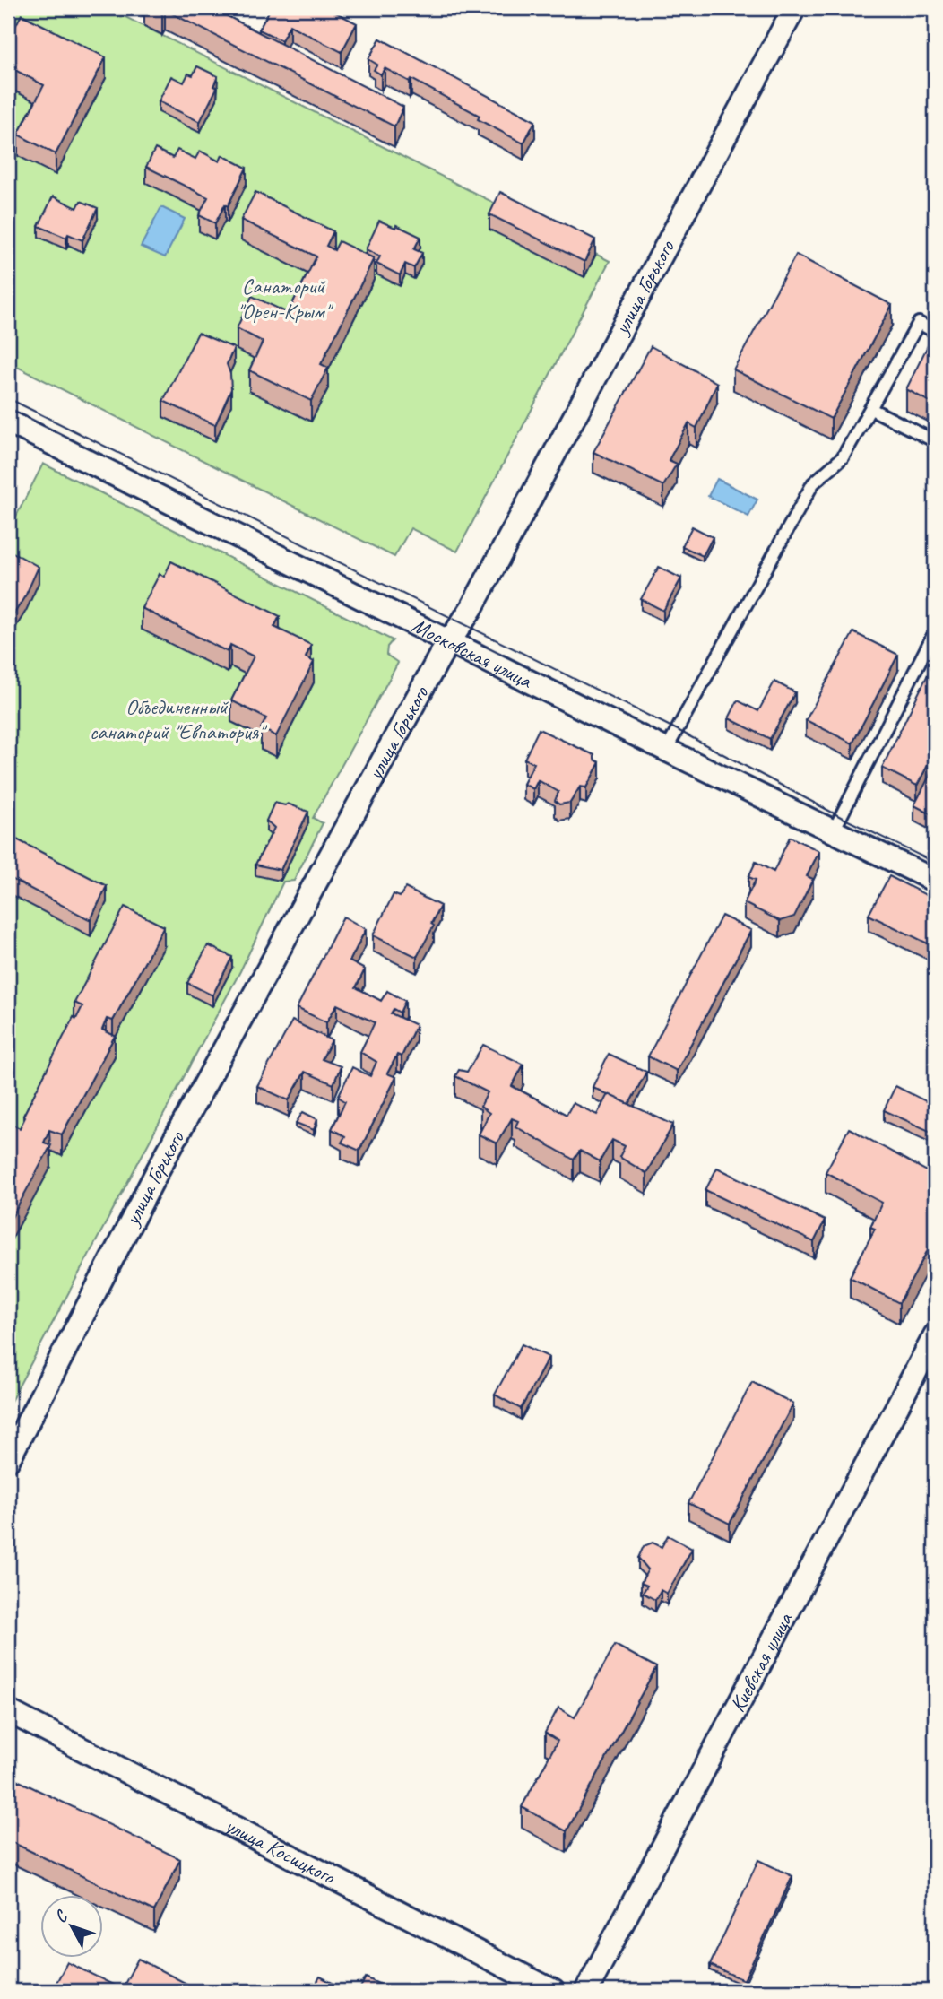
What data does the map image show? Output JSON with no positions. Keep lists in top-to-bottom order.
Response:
{
  "streets": {
    "street": [
      "улица Горького",
      "Московская улица",
      "Киевская улица",
      "улица Косицкого"
    ]
  },
  "crossings": [
    ["улица Горького", "Московская улица"]
  ],
  "parks": ["Санаторий \"Орен-Крым\"", "Объединенный санаторий \"Евпатория\""],
  "north": "top left"
}
